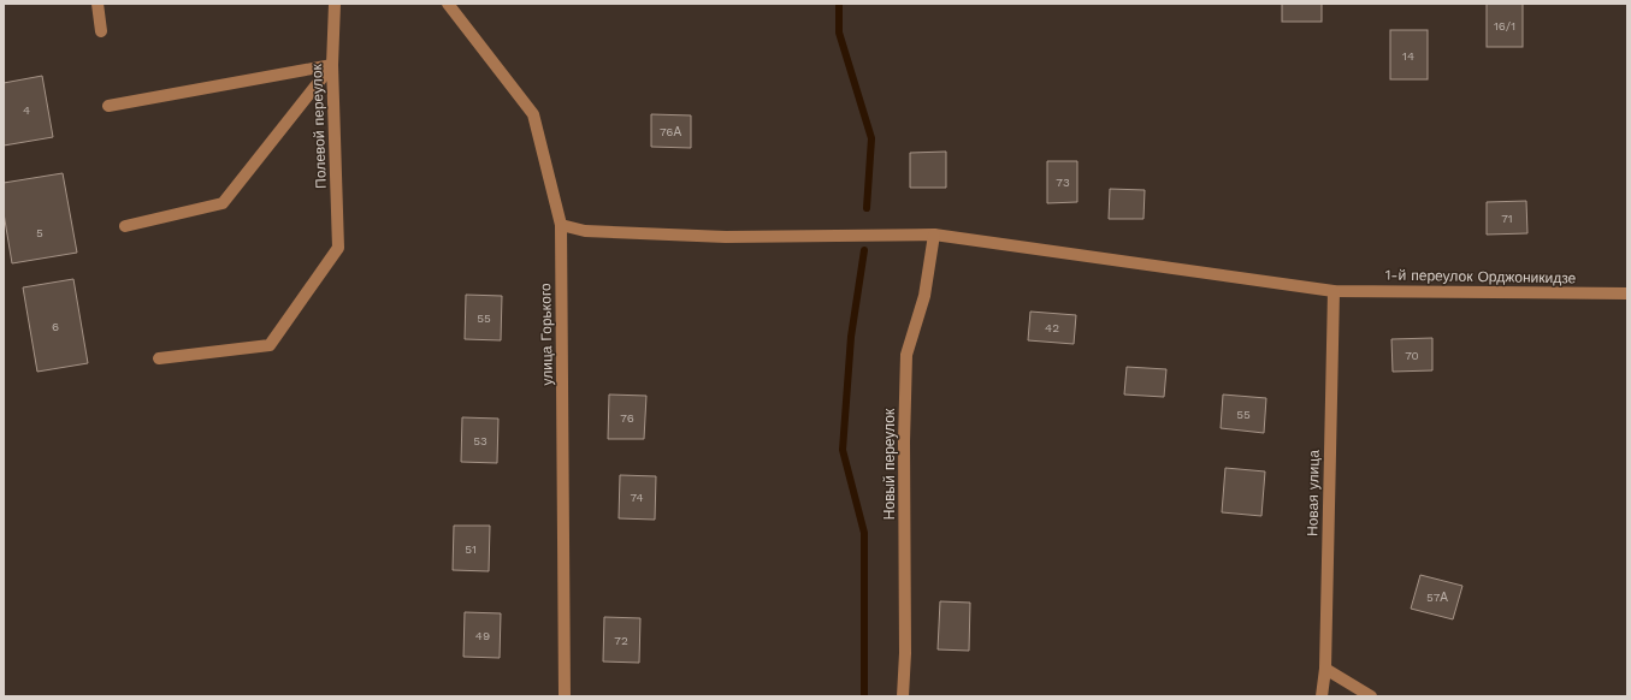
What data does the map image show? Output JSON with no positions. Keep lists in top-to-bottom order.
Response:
{
  "streets": {
    "street": [
      "Полевой переулок",
      "1-й переулок Орджоникидзе",
      "улица Горького",
      "Новый переулок",
      "Новая улица"
    ]
  },
  "crossings": [
    ["1-й переулок Орджоникидзе", "улица Горького"],
    ["1-й переулок Орджоникидзе", "Новый переулок"],
    ["1-й переулок Орджоникидзе", "Новая улица"]
  ],
  "house_numbers": [
    "16/1",
    "14",
    "4",
    "76А",
    "73",
    "71",
    "5",
    "55",
    "6",
    "42",
    "70",
    "55",
    "76",
    "53",
    "74",
    "51",
    "57А",
    "49",
    "72"
  ]
}
